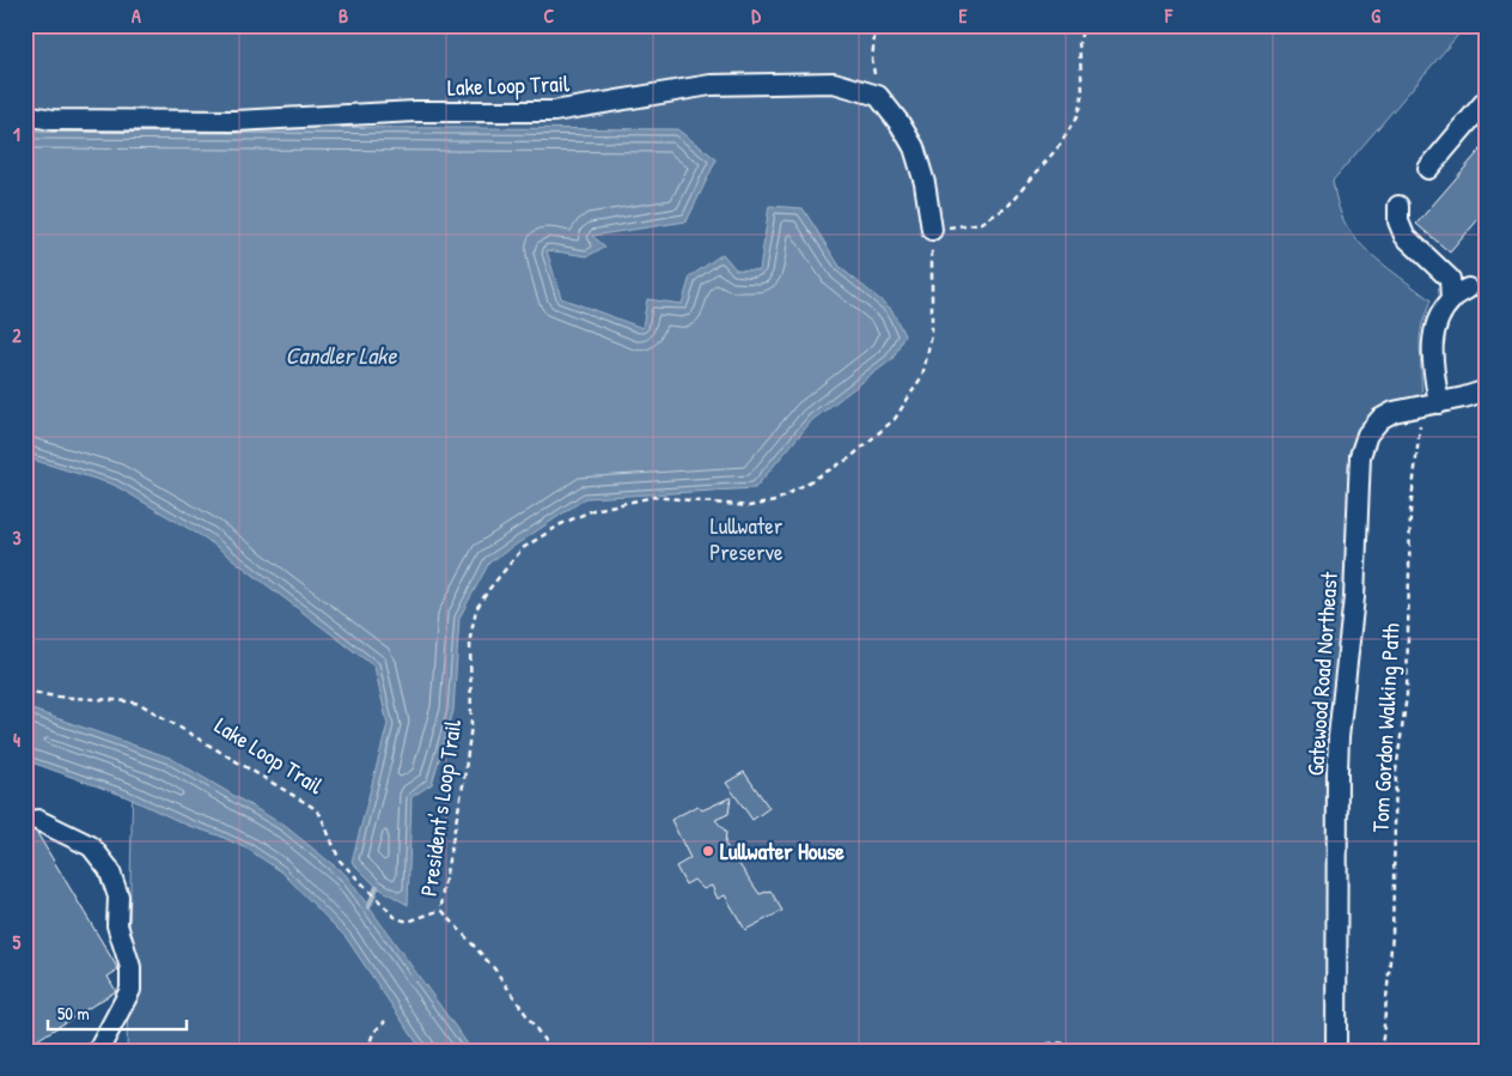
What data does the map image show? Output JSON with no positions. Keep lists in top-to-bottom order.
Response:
{
  "streets": {
    "street": ["Lake Loop Trail", "Gatewood Road Northeast"],
    "path": ["Tom Gordon Walking Path", "President's Loop Trail"]
  },
  "crossings": [
    ["Lake Loop Trail", "President's Loop Trail"],
    ["Gatewood Road Northeast", "Tom Gordon Walking Path"]
  ],
  "water": ["Candler Lake"],
  "parks": ["Lullwater Preserve"],
  "places": ["Lullwater House"],
  "scale_bar": "50 m",
  "grid": {
    "columns": [
      "A",
      "B",
      "C",
      "D",
      "E",
      "F",
      "G"
    ],
    "rows": [
      "1",
      "2",
      "3",
      "4",
      "5"
    ]
  }
}
